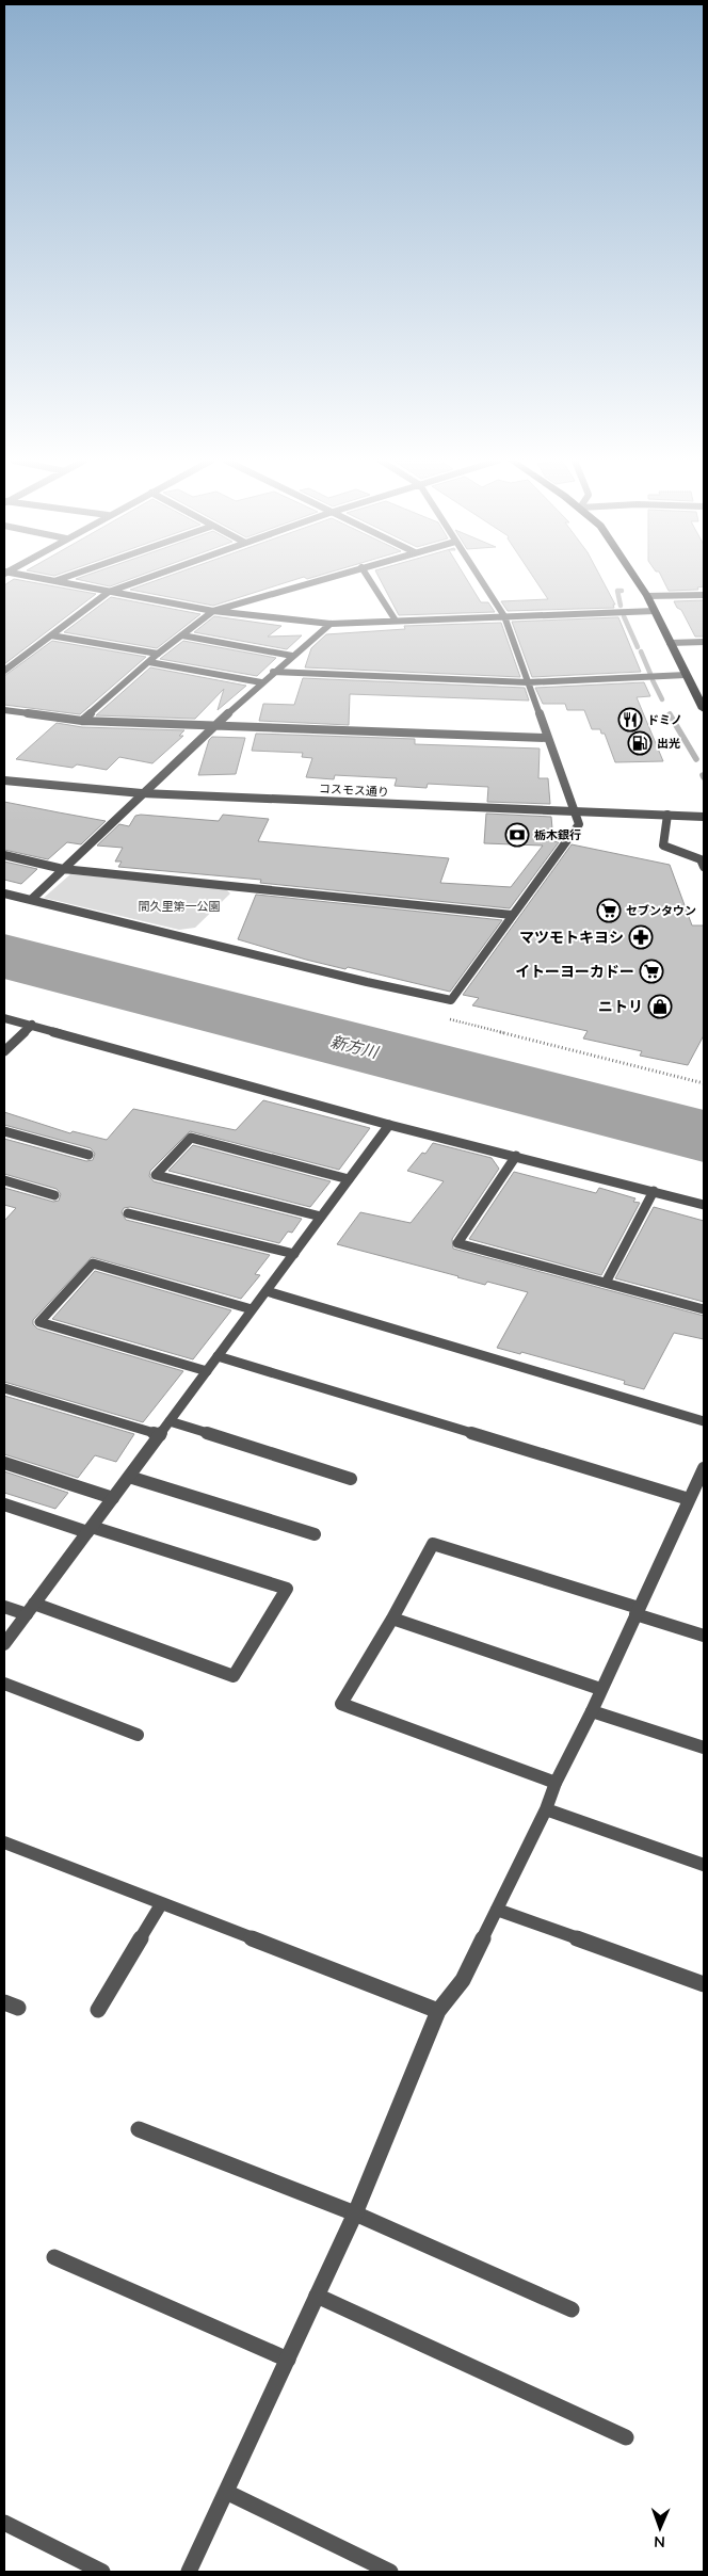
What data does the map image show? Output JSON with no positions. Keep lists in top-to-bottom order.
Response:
{
  "streets": {
    "street": ["コスモス通り"]
  },
  "water": ["新方川"],
  "parks": ["間久里第一公園"],
  "places": {
    "restaurant": ["ドミノ"],
    "fuel station": ["出光"],
    "bank": ["栃木銀行"],
    "supermarket": ["セブンタウン", "イトーヨーカドー"],
    "pharmacy": ["マツモトキヨシ"],
    "shop": ["ニトリ"]
  },
  "north": "bottom"
}
